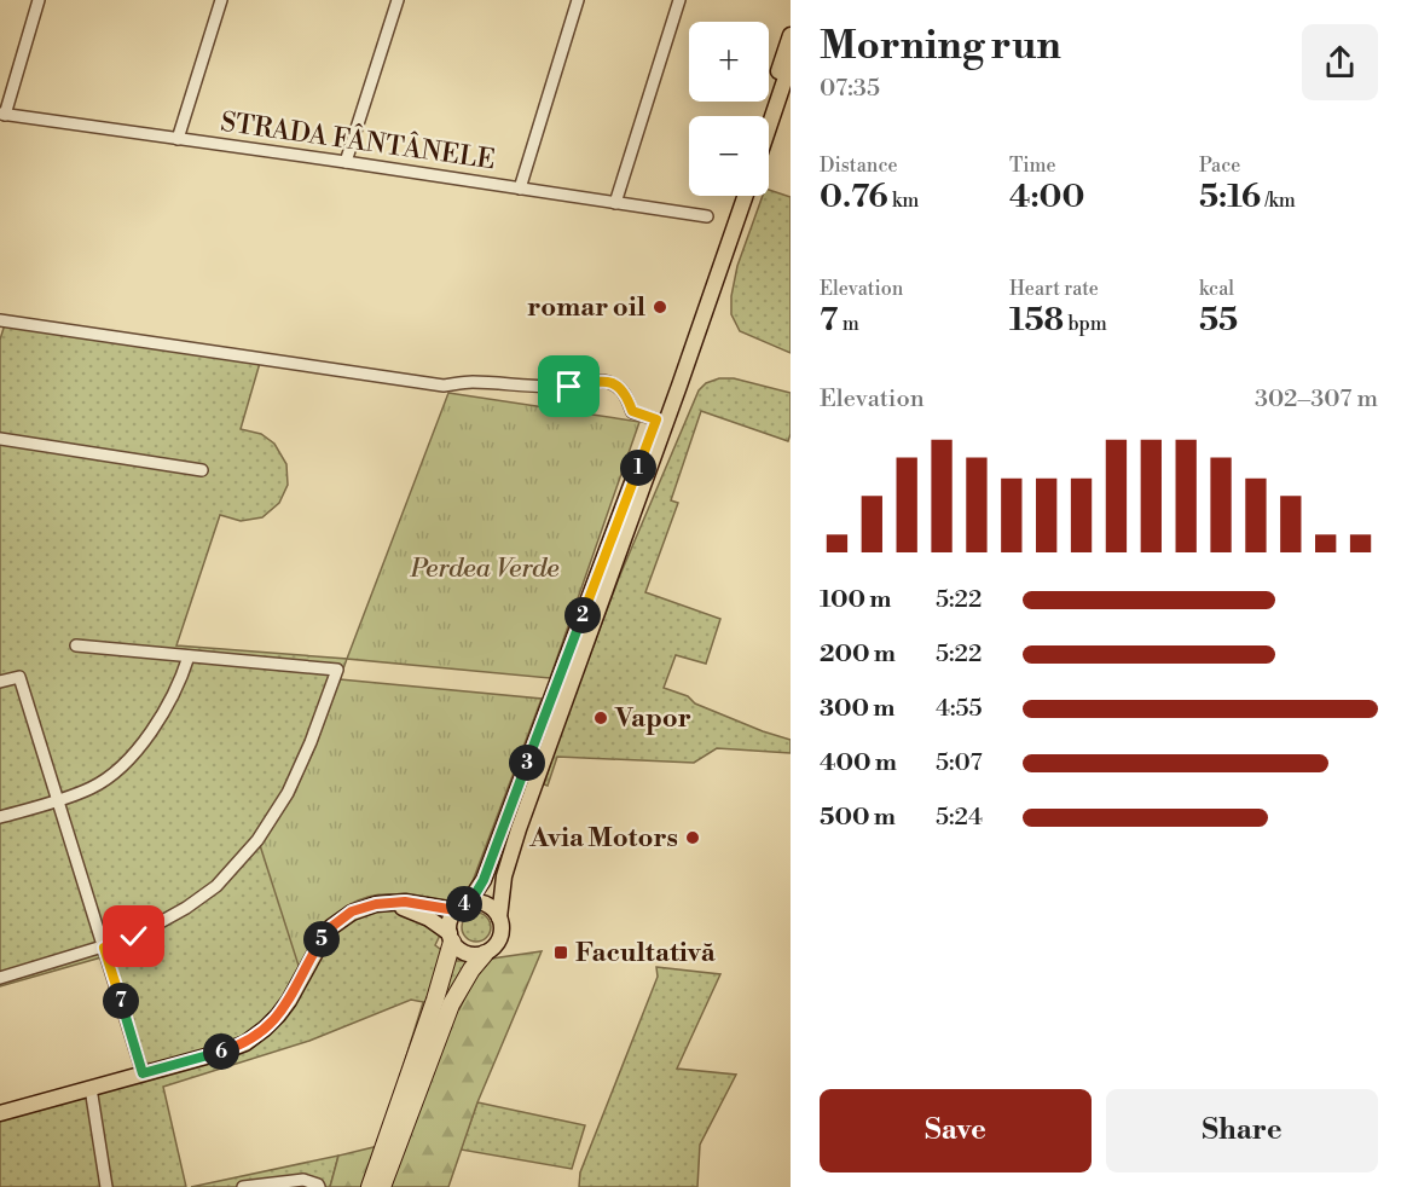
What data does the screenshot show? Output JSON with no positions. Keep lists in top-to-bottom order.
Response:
{
  "streets": {
    "street": ["STRADA FÂNTÂNELE"]
  },
  "parks": ["Perdea Verde"],
  "places": {
    "other": ["romar oil", "Vapor", "Avia Motors"],
    "transit": ["Facultativă"]
  },
  "page": {
    "heading": ["Morning run", "07:35"],
    "map_buttons": ["+", "−"],
    "stats": [
      ["Distance", "0.76 km"],
      ["Time", "4:00"],
      ["Pace", "5:16 /km"],
      ["Elevation", "7 m"],
      ["Heart rate", "158 bpm"],
      ["kcal", "55"]
    ],
    "chart": ["Elevation", "302–307 m"],
    "pins": [
      "1",
      "2",
      "3",
      "4",
      "5",
      "7",
      "6"
    ],
    "list": [
      {
        "name": "100 m",
        "note": "5:22"
      },
      {
        "name": "200 m",
        "note": "5:22"
      },
      {
        "name": "300 m",
        "note": "4:55"
      },
      {
        "name": "400 m",
        "note": "5:07"
      },
      {
        "name": "500 m",
        "note": "5:24"
      }
    ],
    "buttons": ["Save", "Share"]
  }
}
